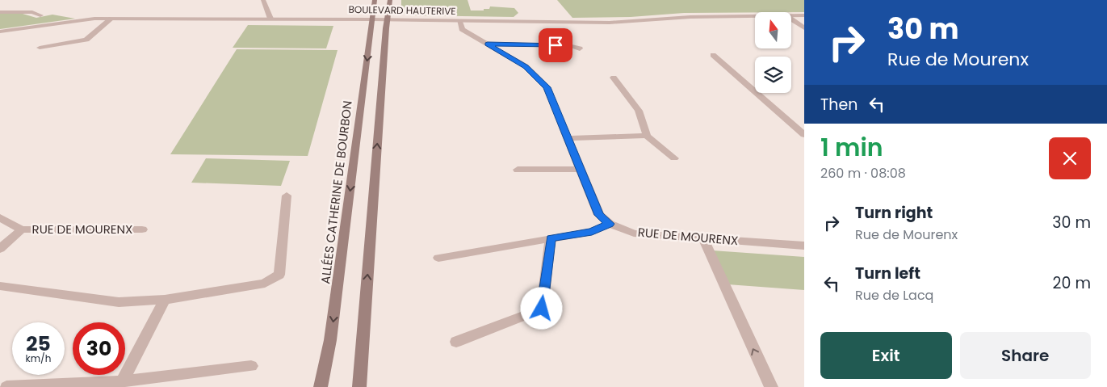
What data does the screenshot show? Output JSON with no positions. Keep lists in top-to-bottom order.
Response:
{
  "streets": {
    "main road": ["ALLÉES CATHERINE DE BOURBON"],
    "street": ["BOULEVARD HAUTERIVE", "RUE DE MOURENX"]
  },
  "crossings": [
    ["BOULEVARD HAUTERIVE", "ALLÉES CATHERINE DE BOURBON"]
  ],
  "north": "top",
  "page": {
    "turn": ["30 m", "Rue de Mourenx"],
    "then": "Then",
    "heading": ["1 min", "260 m · 08:08"],
    "list": [
      {
        "name": "Turn right",
        "note": "Rue de Mourenx",
        "value": "30 m"
      },
      {
        "name": "Turn left",
        "note": "Rue de Lacq",
        "value": "20 m"
      }
    ],
    "speed": "25 km/h",
    "limit": "30",
    "buttons": ["Exit", "Share"]
  }
}
